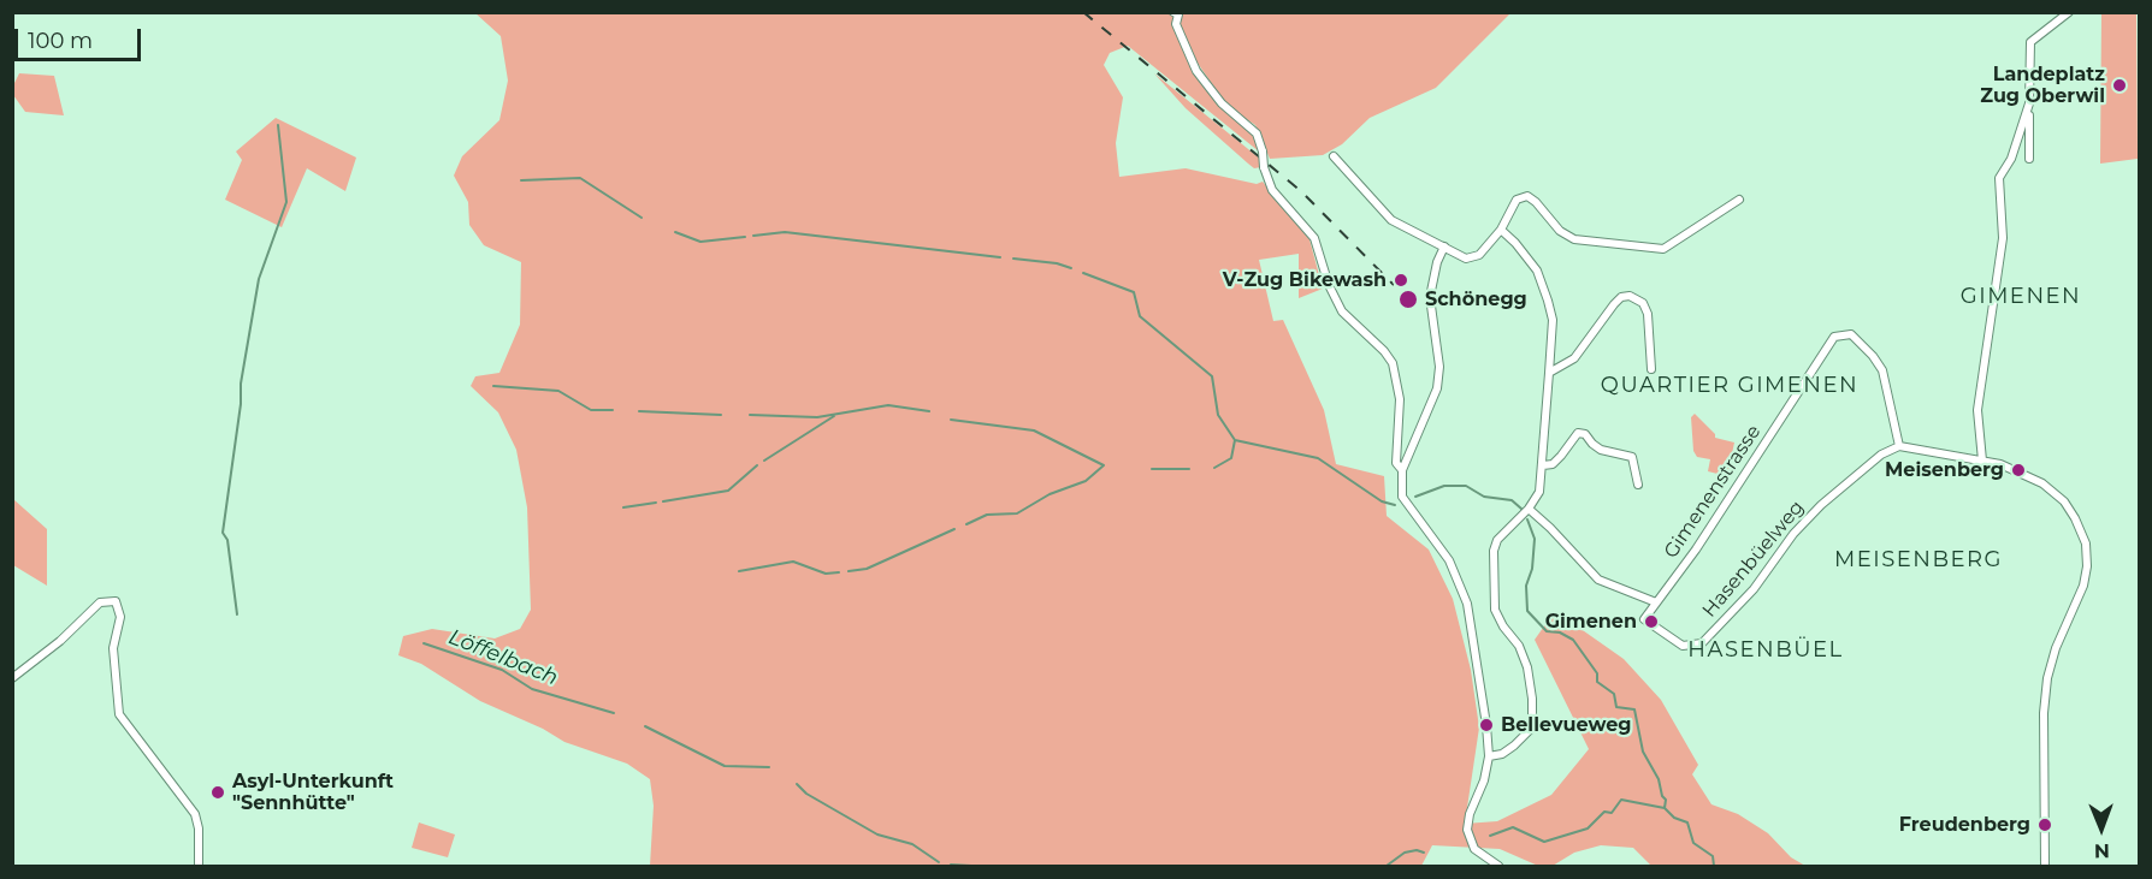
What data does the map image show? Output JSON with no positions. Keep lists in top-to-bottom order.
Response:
{
  "streets": {
    "street": ["Gimenenstrasse", "Hasenbüelweg"]
  },
  "crossings": [
    ["Gimenenstrasse", "Hasenbüelweg"]
  ],
  "districts": [
    "GIMENEN",
    "QUARTIER GIMENEN",
    "MEISENBERG",
    "HASENBÜEL"
  ],
  "water": ["Löffelbach"],
  "places": [
    "Landeplatz Zug Oberwil",
    "V-Zug Bikewash",
    "Schönegg",
    "Meisenberg",
    "Gimenen",
    "Bellevueweg",
    "Asyl-Unterkunft \"Sennhütte\"",
    "Freudenberg"
  ],
  "scale_bar": "100 m",
  "north": "bottom"
}
